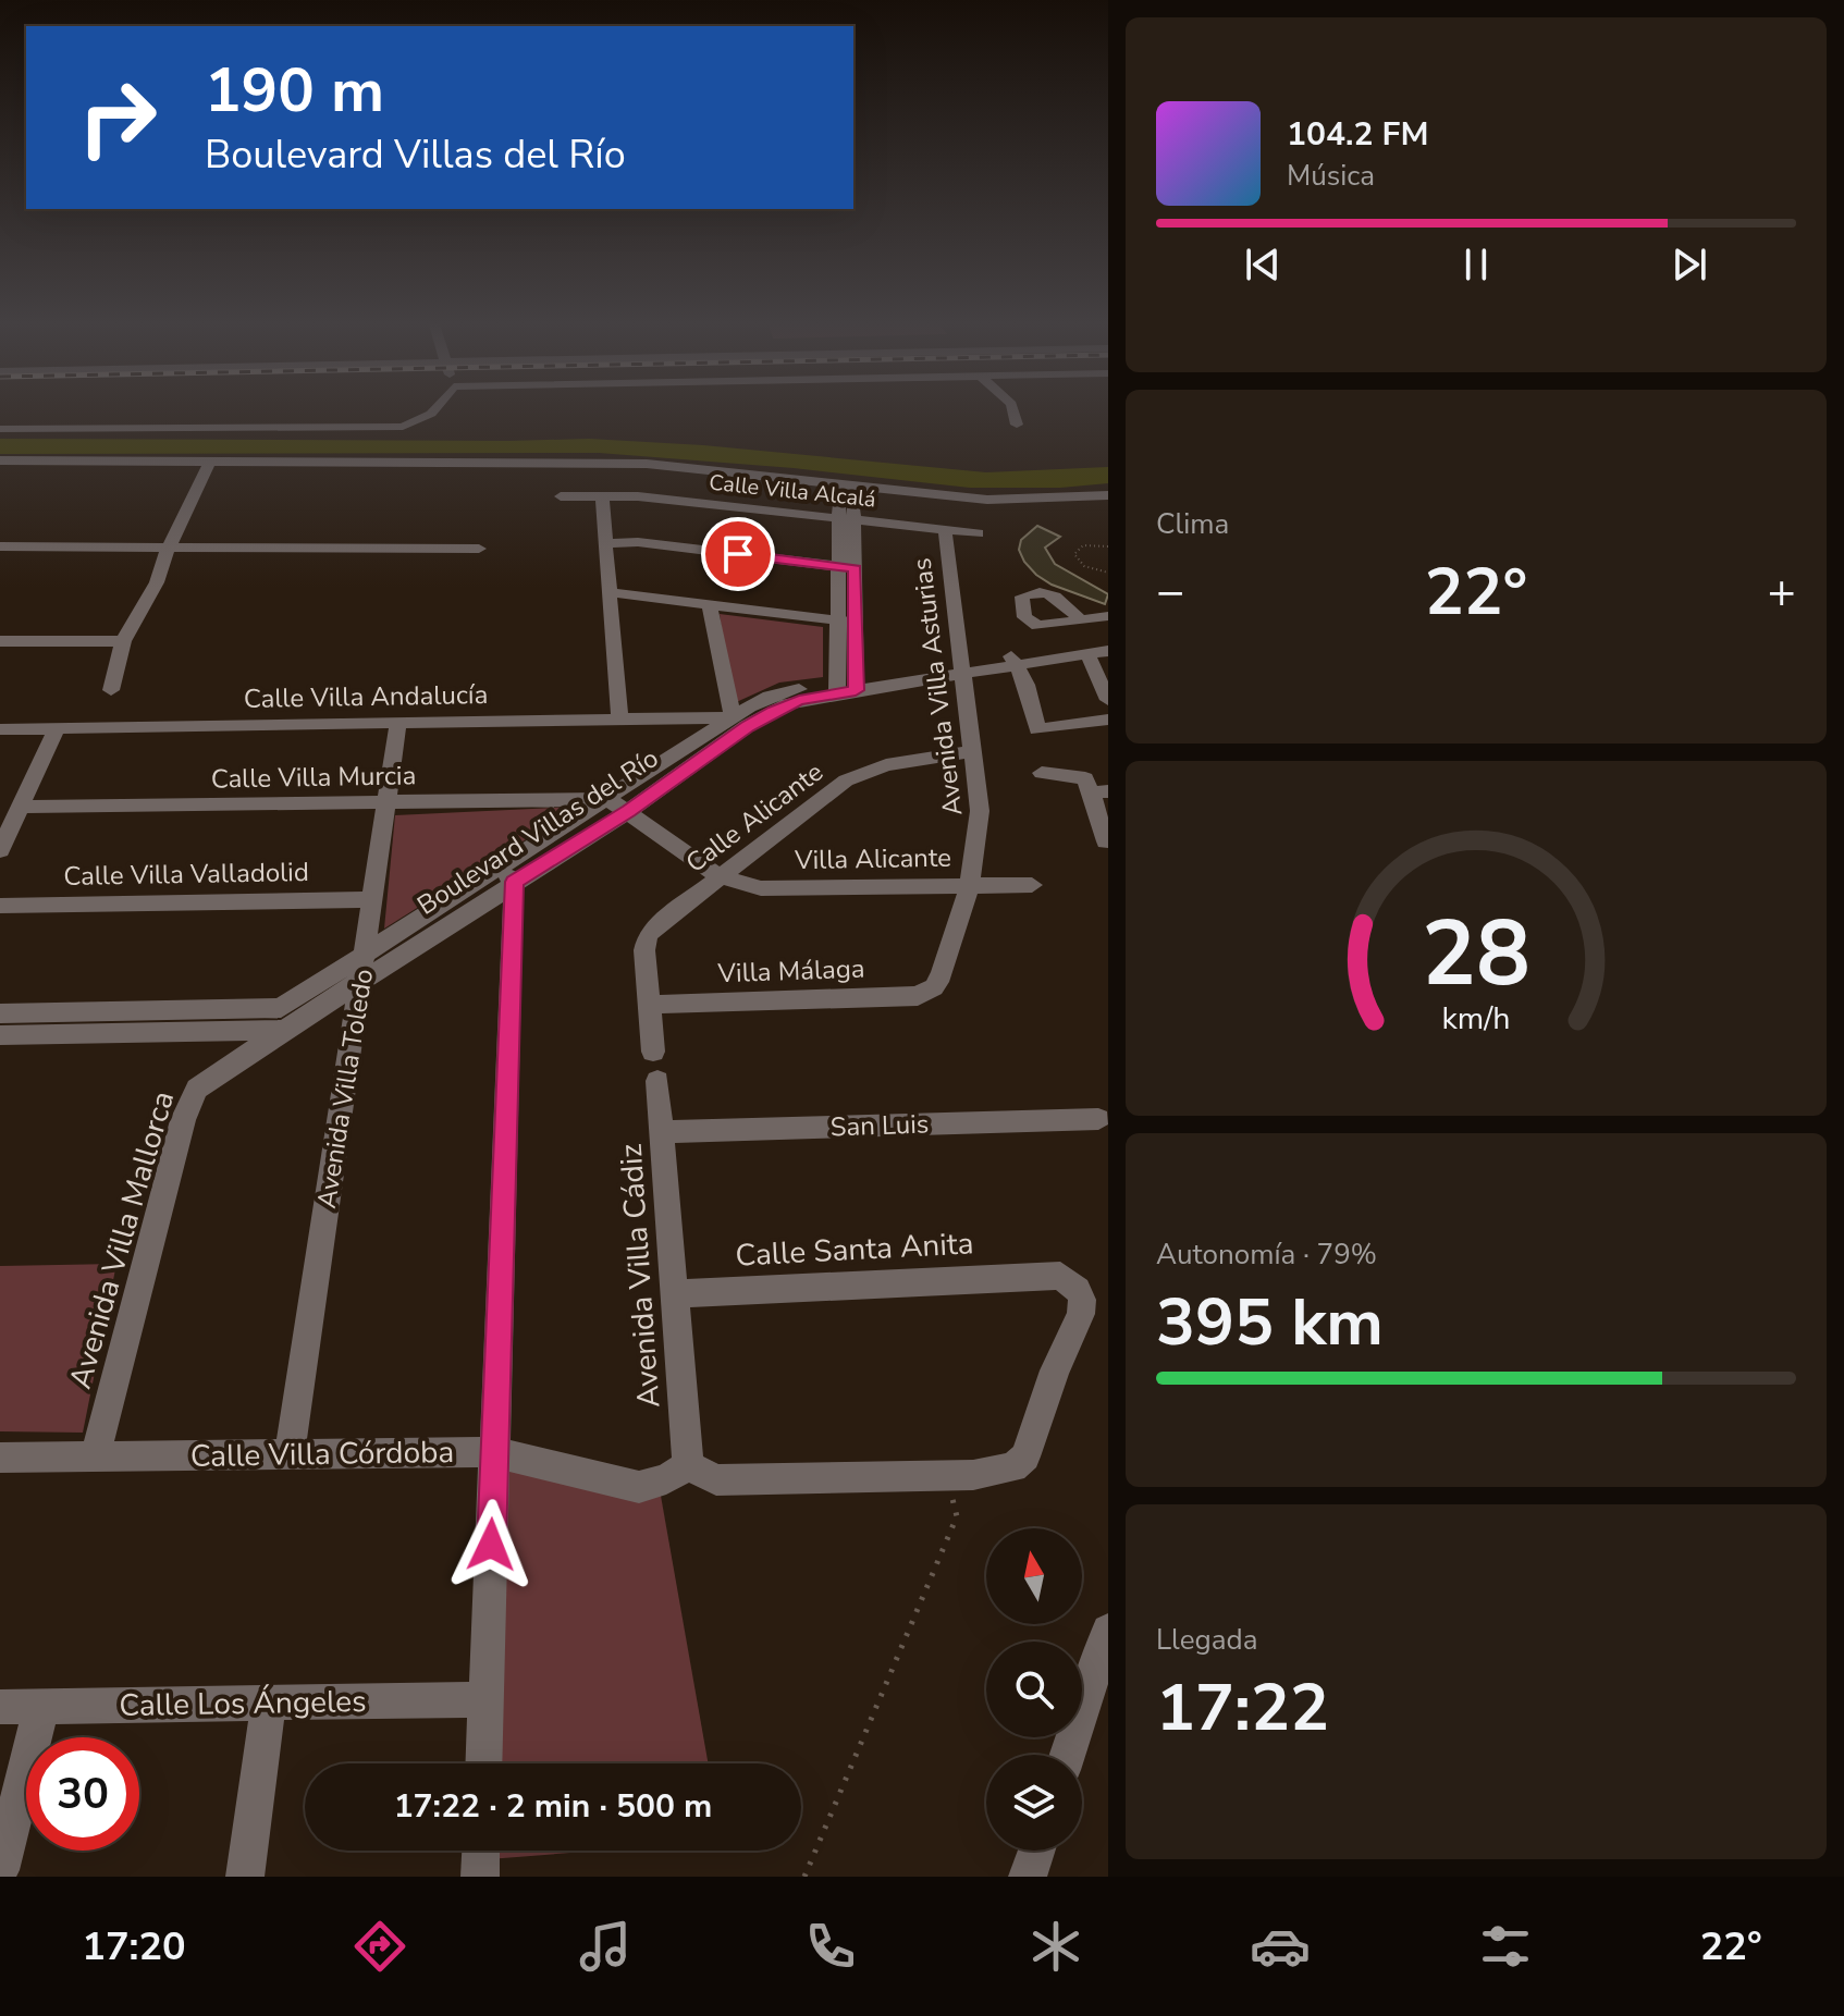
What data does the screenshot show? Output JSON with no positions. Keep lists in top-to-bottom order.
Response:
{
  "streets": {
    "street": [
      "Calle Villa Alcalá",
      "Avenida Villa Asturias",
      "Calle Villa Andalucía",
      "Calle Villa Murcia",
      "Calle Alicante",
      "Boulevard Villas del Río",
      "Villa Alicante",
      "Calle Villa Valladolid",
      "Villa Málaga",
      "Avenida Villa Toledo",
      "San Luis",
      "Avenida Villa Mallorca",
      "Calle Santa Anita",
      "Avenida Villa Cádiz",
      "Calle Villa Córdoba",
      "Calle Los Ángeles"
    ]
  },
  "crossings": [
    ["Calle Villa Alcalá", "Avenida Villa Asturias"],
    ["Avenida Villa Asturias", "Calle Alicante"],
    ["Avenida Villa Asturias", "Boulevard Villas del Río"],
    ["Avenida Villa Asturias", "Villa Alicante"],
    ["Avenida Villa Asturias", "Villa Málaga"],
    ["Calle Villa Andalucía", "Boulevard Villas del Río"],
    ["Calle Villa Andalucía", "Avenida Villa Toledo"],
    ["Calle Villa Murcia", "Boulevard Villas del Río"],
    ["Calle Villa Murcia", "Avenida Villa Toledo"],
    ["Calle Alicante", "Villa Alicante"],
    ["Calle Alicante", "Villa Málaga"],
    ["Boulevard Villas del Río", "Avenida Villa Toledo"],
    ["Boulevard Villas del Río", "Avenida Villa Mallorca"],
    ["Calle Villa Valladolid", "Avenida Villa Toledo"],
    ["Avenida Villa Toledo", "Calle Villa Córdoba"],
    ["San Luis", "Avenida Villa Cádiz"],
    ["Avenida Villa Mallorca", "Calle Villa Córdoba"],
    ["Calle Santa Anita", "Avenida Villa Cádiz"],
    ["Avenida Villa Cádiz", "Calle Villa Córdoba"]
  ],
  "north": "top",
  "page": {
    "turn": ["190 m", "Boulevard Villas del Río"],
    "song": ["104.2 FM", "Música"],
    "tile": [
      "Clima",
      ["Autonomía · 79%", "395 km"],
      ["Llegada", "17:22"]
    ],
    "heat": ["−", "22°", "+"],
    "limit": "30",
    "trip": "17:22 · 2 min · 500 m",
    "tabs": ["17:20", "22°"],
    "gauge": ["28", "km/h"]
  }
}
